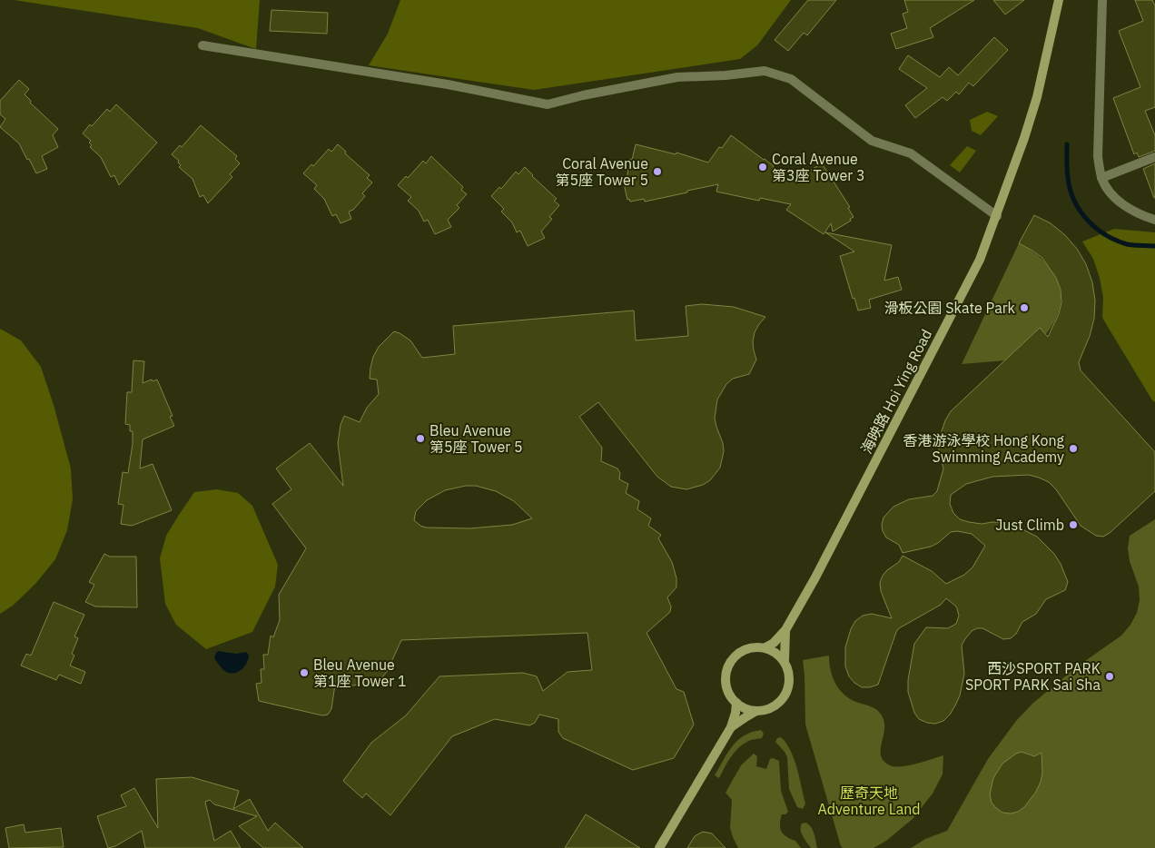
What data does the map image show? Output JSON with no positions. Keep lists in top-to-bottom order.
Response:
{
  "streets": {
    "street": ["海映路 Hoi Ying Road"]
  },
  "parks": ["歷奇天地 Adventure Land"],
  "places": [
    "Coral Avenue 第3座 Tower 3",
    "Coral Avenue 第5座 Tower 5",
    "滑板公園 Skate Park",
    "Bleu Avenue 第5座 Tower 5",
    "香港游泳學校 Hong Kong Swimming Academy",
    "Just Climb",
    "Bleu Avenue 第1座 Tower 1",
    "西沙SPORT PARK SPORT PARK Sai Sha"
  ]
}
